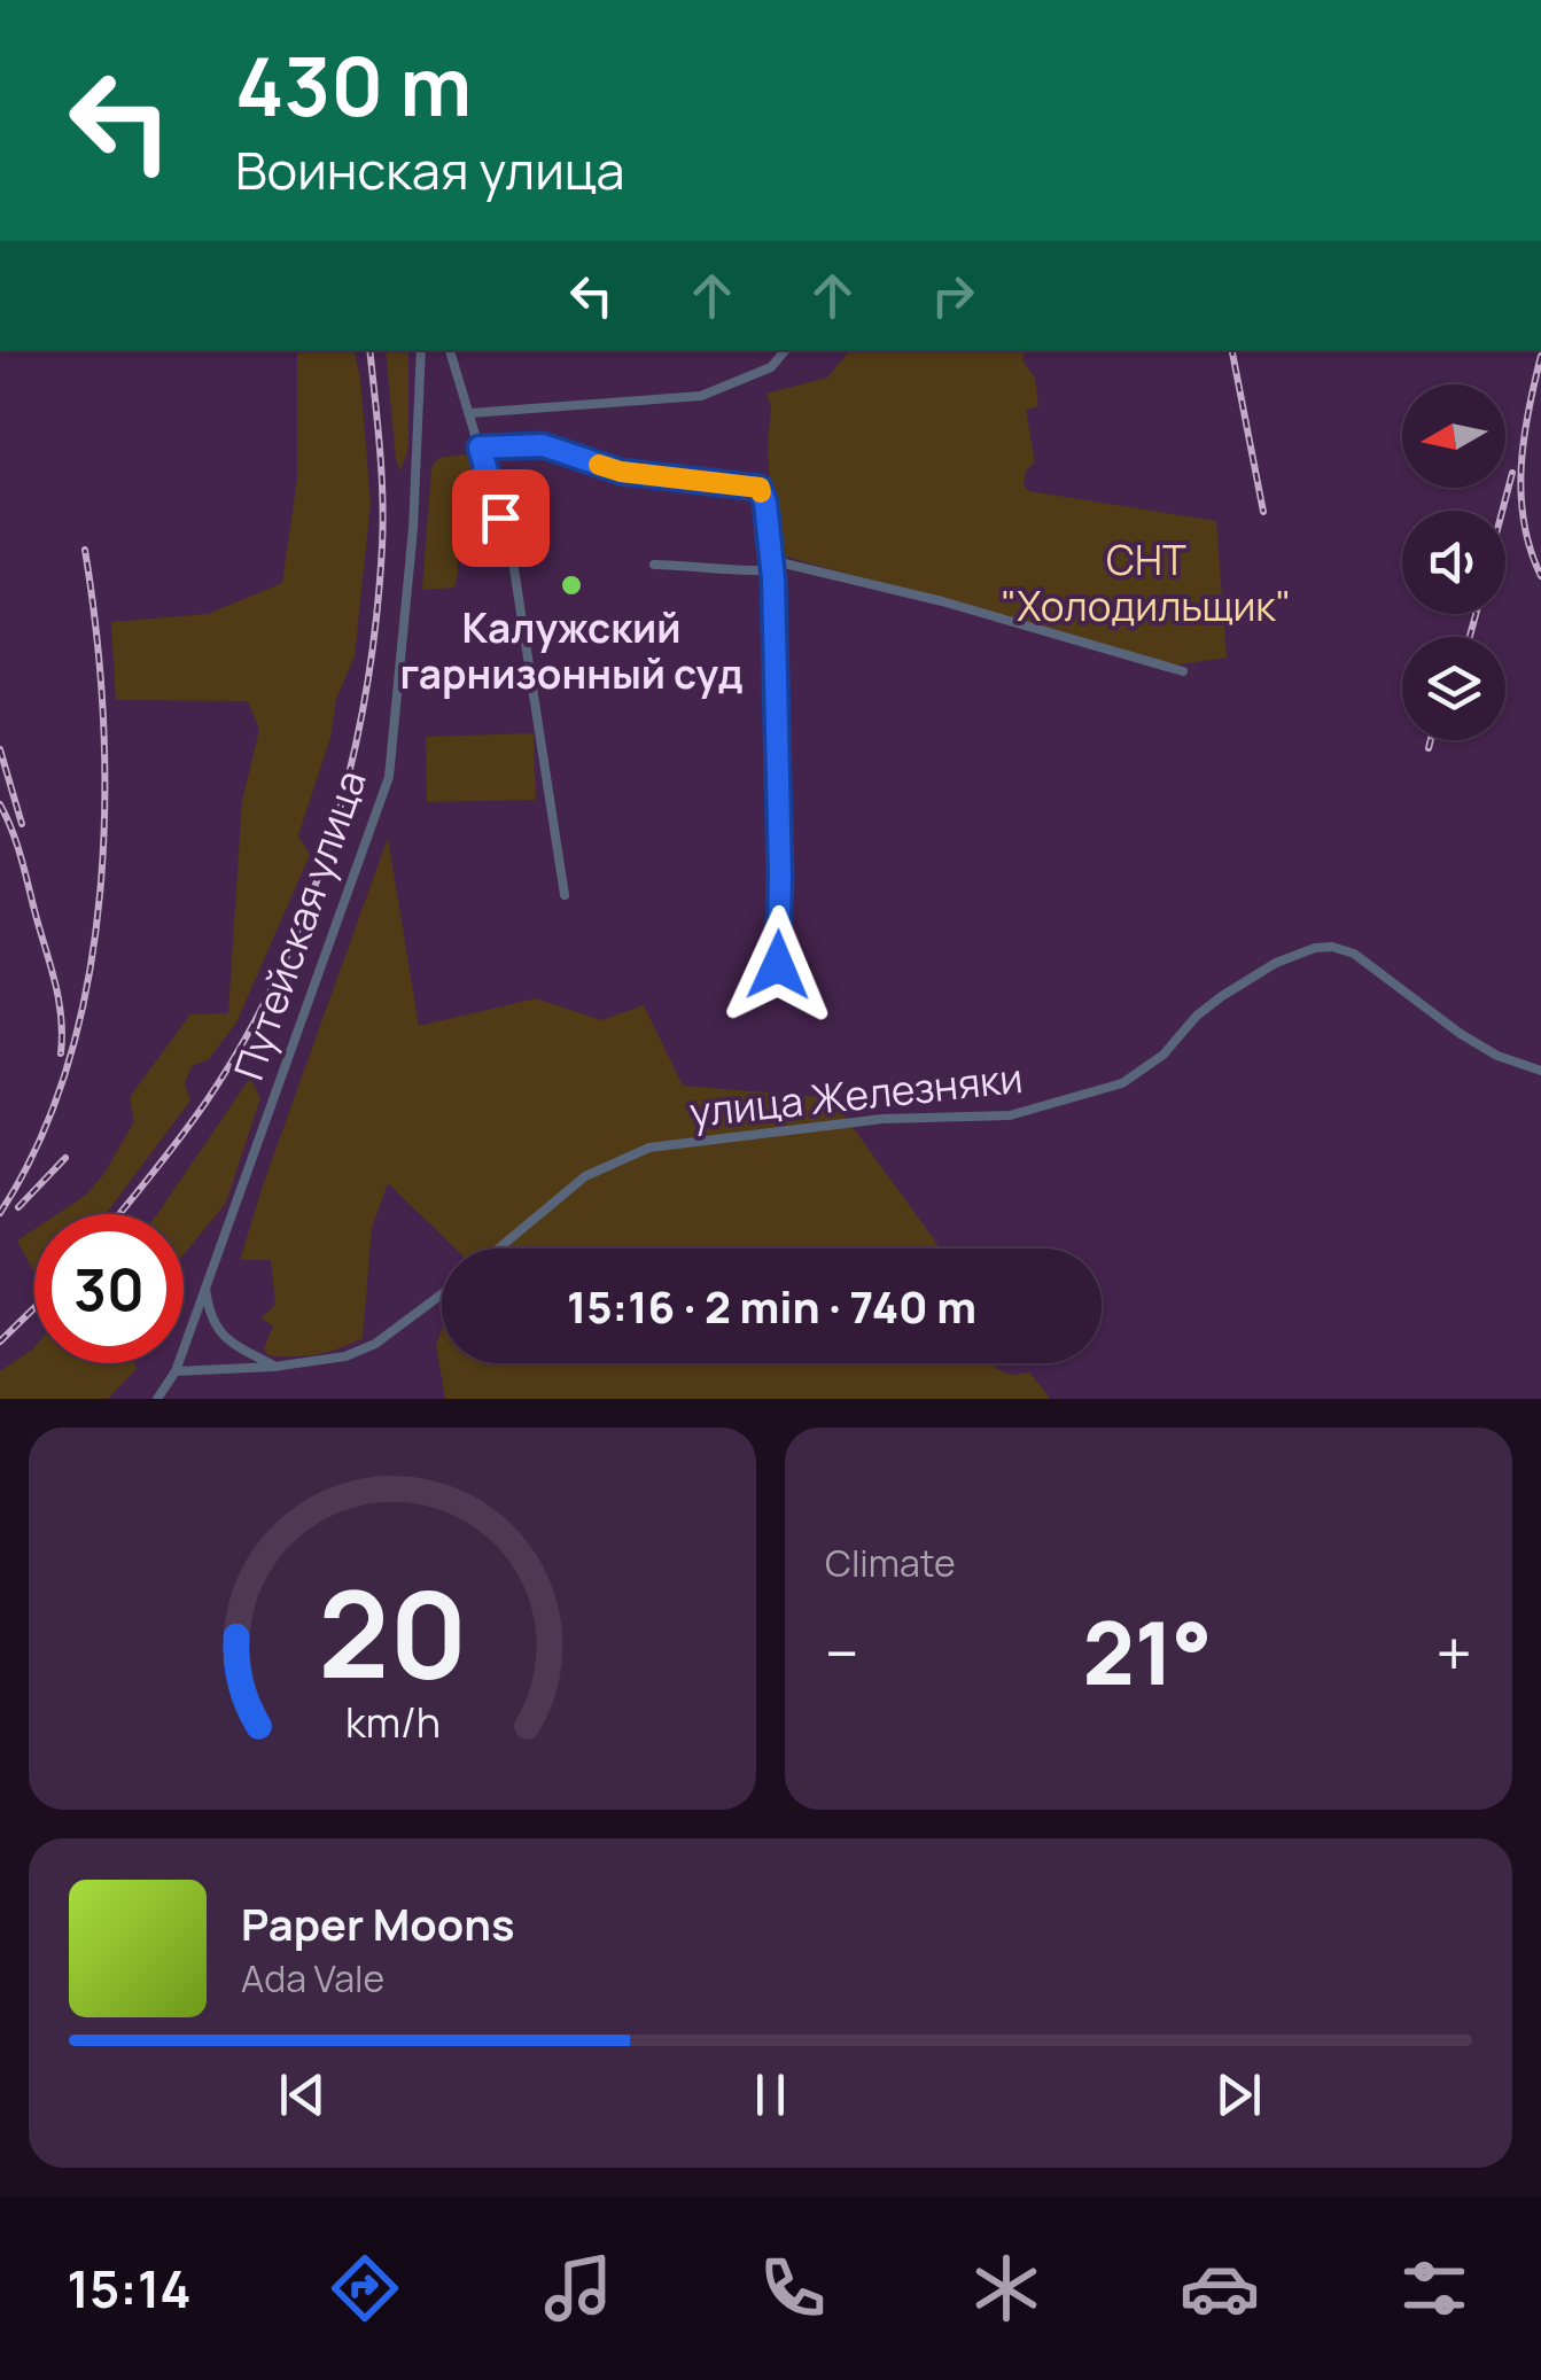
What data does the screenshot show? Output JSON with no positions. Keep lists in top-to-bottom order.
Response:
{
  "streets": {
    "street": ["Путейская улица", "улица Железняки"]
  },
  "parks": ["СНТ \"Холодильщик\""],
  "places": ["Калужский гарнизонный суд"],
  "north": "left",
  "page": {
    "turn": ["430 m", "Воинская улица"],
    "limit": "30",
    "trip": "15:16 · 2 min · 740 m",
    "tile": "Climate",
    "heat": ["−", "21°", "+"],
    "song": ["Paper Moons", "Ada Vale"],
    "tabs": "15:14",
    "gauge": ["20", "km/h"]
  }
}
